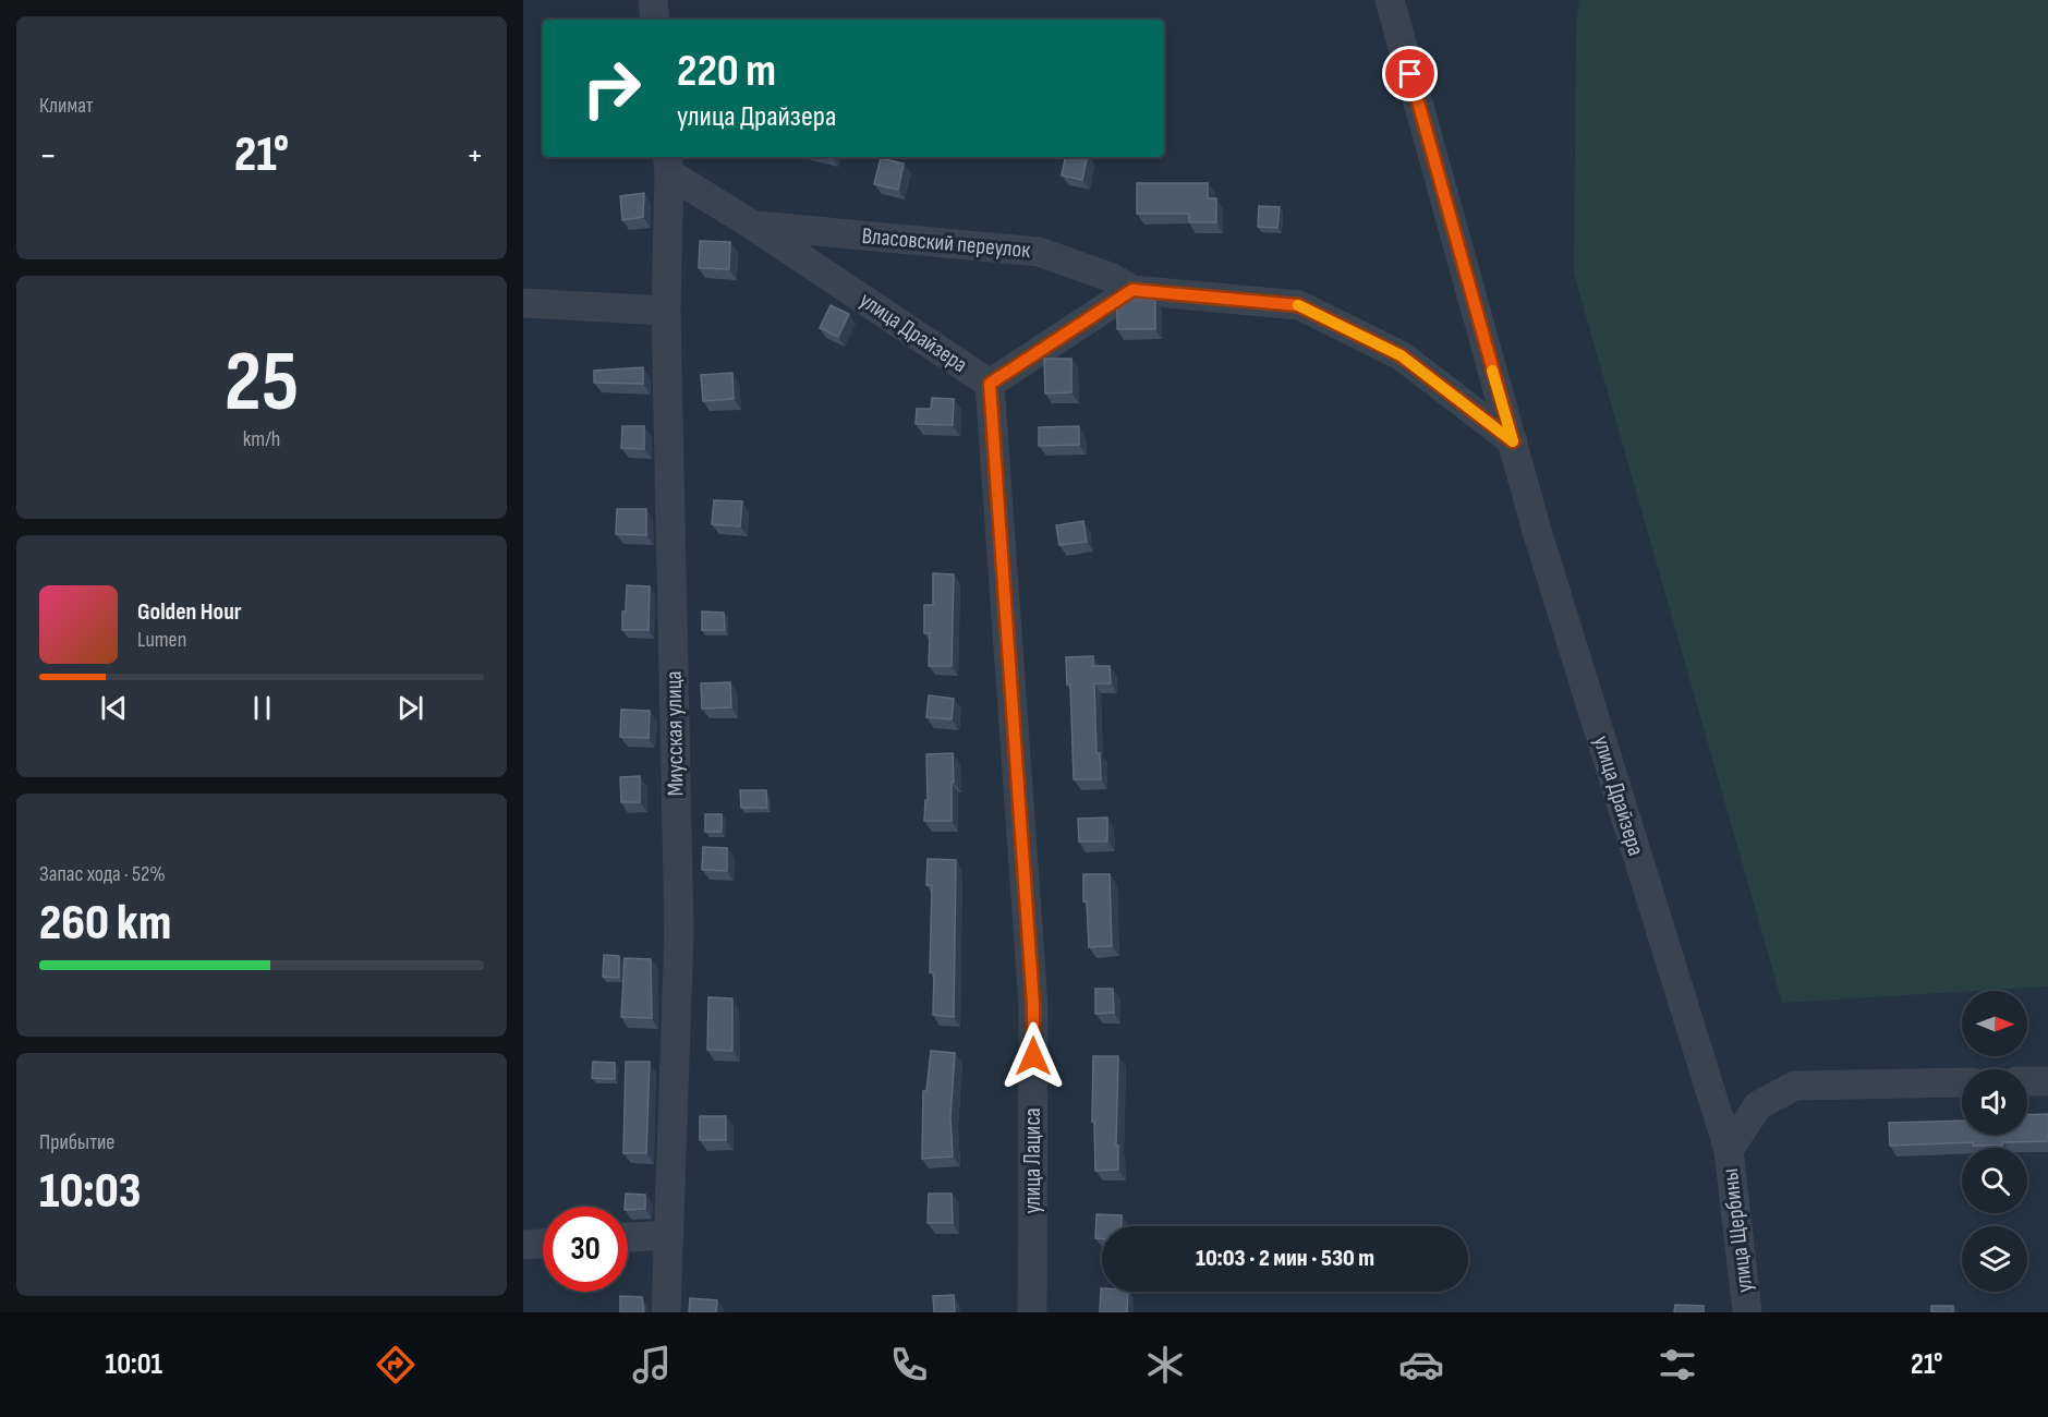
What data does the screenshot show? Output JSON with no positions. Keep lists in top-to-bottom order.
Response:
{
  "streets": {
    "street": [
      "Власовский переулок",
      "улица Драйзера",
      "Миусская улица",
      "улица Лациса",
      "улица Щербины"
    ]
  },
  "crossings": [
    ["Власовский переулок", "улица Драйзера"],
    ["улица Драйзера", "Миусская улица"],
    ["улица Драйзера", "улица Лациса"],
    ["улица Драйзера", "улица Щербины"]
  ],
  "north": "right",
  "page": {
    "tile": [
      "Климат",
      ["25", "km/h"],
      ["Запас хода · 52%", "260 km"],
      ["Прибытие", "10:03"]
    ],
    "turn": ["220 m", "улица Драйзера"],
    "heat": ["−", "21°", "+"],
    "song": ["Golden Hour", "Lumen"],
    "limit": "30",
    "trip": "10:03 · 2 мин · 530 m",
    "tabs": ["10:01", "21°"]
  }
}
